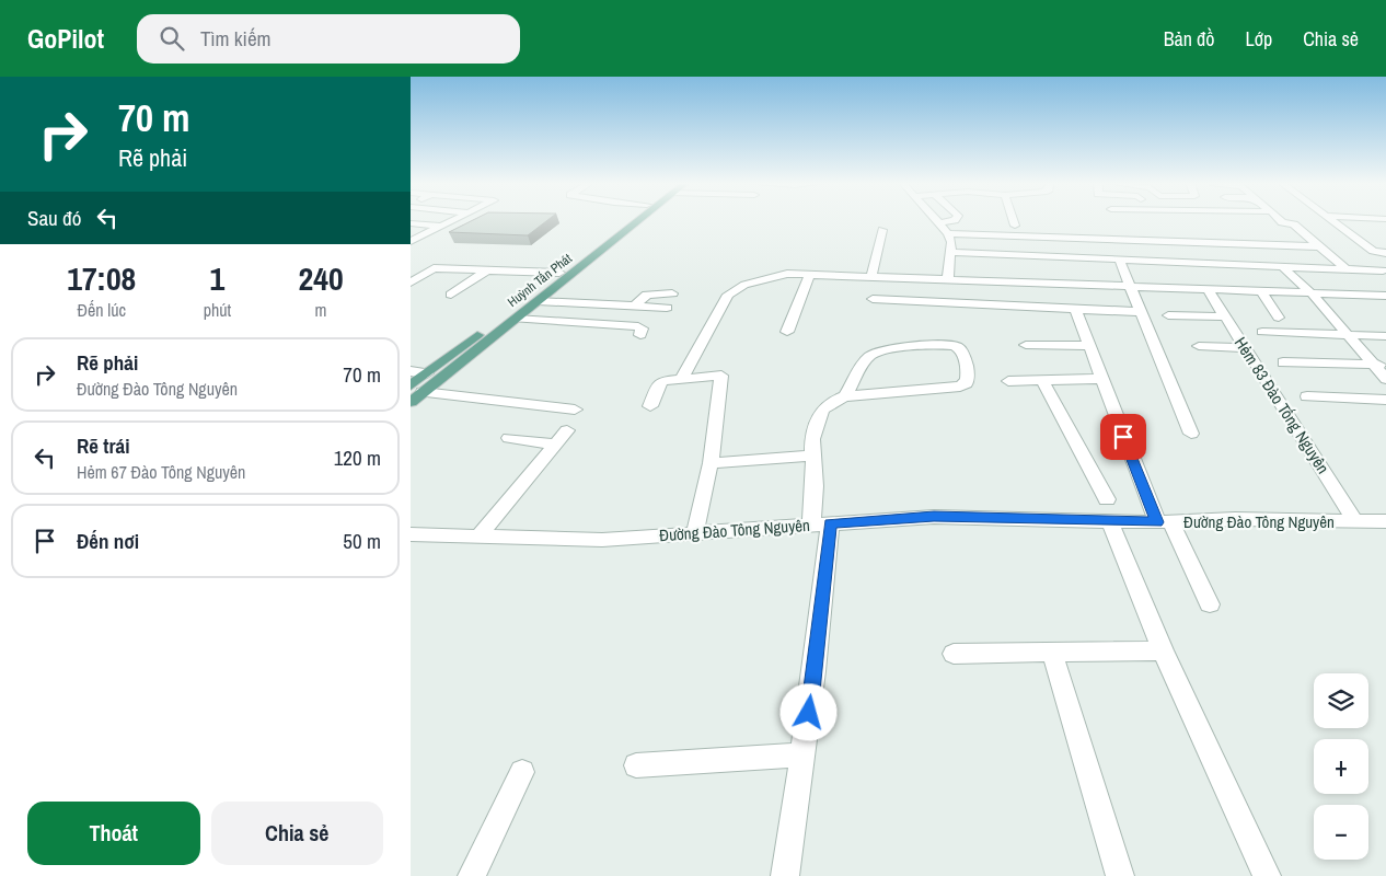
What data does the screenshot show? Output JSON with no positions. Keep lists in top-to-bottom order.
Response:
{
  "streets": {
    "main road": ["Huỳnh Tấn Phát"],
    "street": ["Hẻm 83 Đào Tống Nguyên", "Đường Đào Tông Nguyên"]
  },
  "crossings": [
    ["Hẻm 83 Đào Tống Nguyên", "Đường Đào Tông Nguyên"]
  ],
  "page": {
    "header": "GoPilot",
    "search": "Tìm kiếm",
    "nav": ["Bản đồ", "Lớp", "Chia sẻ"],
    "turn": ["70 m", "Rẽ phải"],
    "then": "Sau đó",
    "eta": [
      "17:08",
      "Đến lúc",
      "1",
      "phút",
      "240",
      "m"
    ],
    "list": [
      {
        "name": "Rẽ phải",
        "note": "Đường Đào Tông Nguyên",
        "value": "70 m"
      },
      {
        "name": "Rẽ trái",
        "note": "Hẻm 67 Đào Tông Nguyên",
        "value": "120 m"
      },
      {
        "name": "Đến nơi",
        "value": "50 m"
      }
    ],
    "map_buttons": ["+", "−"],
    "buttons": ["Thoát", "Chia sẻ"]
  }
}
